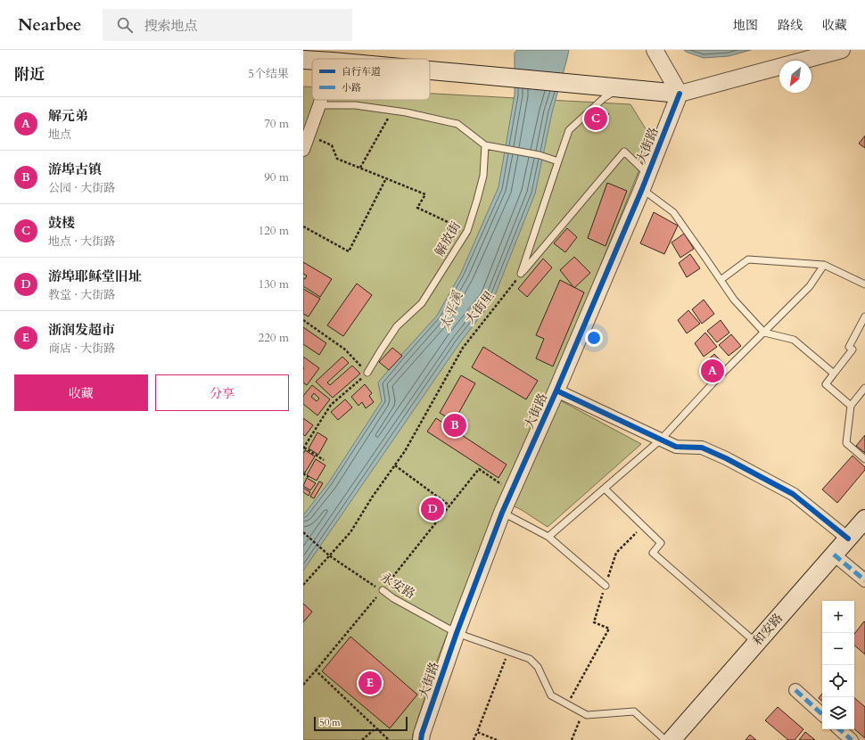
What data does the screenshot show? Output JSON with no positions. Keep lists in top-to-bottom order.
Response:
{
  "streets": {
    "main road": ["和安路"],
    "street": ["大街路"],
    "lane": ["解放街", "永安路"],
    "path": ["大街里"]
  },
  "crossings": [
    ["大街路", "永安路"],
    ["大街里", "永安路"]
  ],
  "water": ["太平溪"],
  "legend": ["自行车道", "小路"],
  "scale_bar": "50 m",
  "north": "bottom left",
  "page": {
    "header": "Nearbee",
    "search": "搜索地点",
    "nav": ["地图", "路线", "收藏"],
    "heading": ["附近", "5个结果"],
    "list": [
      {
        "mark": "A",
        "name": "解元弟",
        "note": "地点",
        "value": "70 m"
      },
      {
        "mark": "B",
        "name": "游埠古镇",
        "note": "公园 · 大街路",
        "value": "90 m"
      },
      {
        "mark": "C",
        "name": "鼓楼",
        "note": "地点 · 大街路",
        "value": "120 m"
      },
      {
        "mark": "D",
        "name": "游埠耶稣堂旧址",
        "note": "教堂 · 大街路",
        "value": "130 m"
      },
      {
        "mark": "E",
        "name": "浙润发超市",
        "note": "商店 · 大街路",
        "value": "220 m"
      }
    ],
    "pins": [
      "C",
      "A",
      "B",
      "D",
      "E"
    ],
    "buttons": ["收藏", "分享"],
    "map_buttons": ["+", "−"],
    "scale": "50 m"
  }
}
